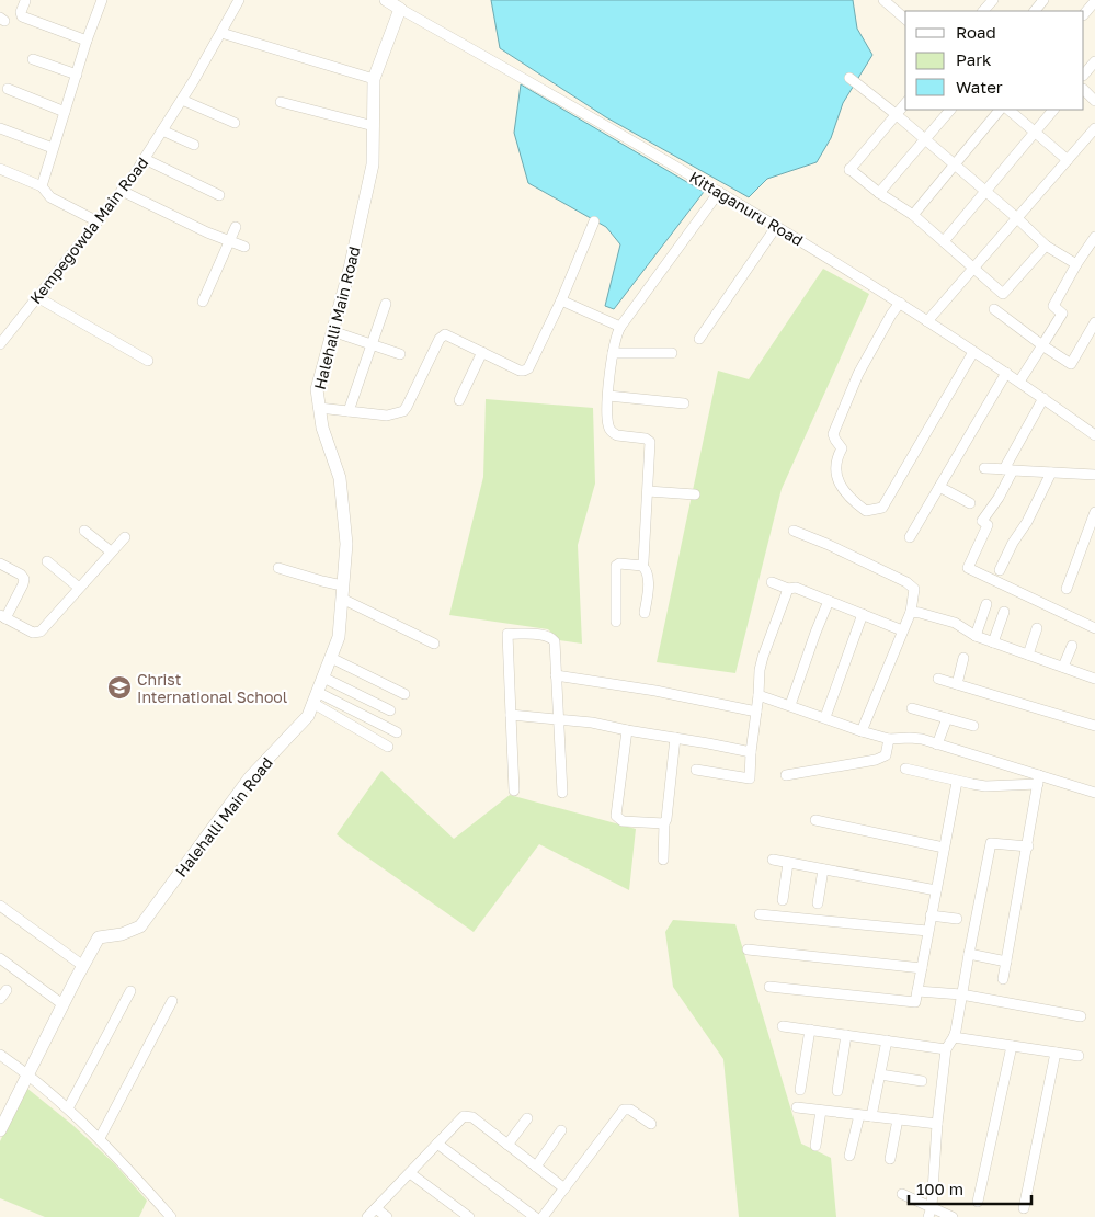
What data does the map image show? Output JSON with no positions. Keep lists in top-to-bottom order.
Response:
{
  "streets": {
    "main road": ["Kittaganuru Road", "Halehalli Main Road"],
    "street": ["Kempegowda Main Road"]
  },
  "crossings": [
    ["Kittaganuru Road", "Halehalli Main Road"]
  ],
  "places": {
    "school or university": ["Christ International School"]
  },
  "legend": ["Road", "Park", "Water"],
  "scale_bar": "100 m"
}
